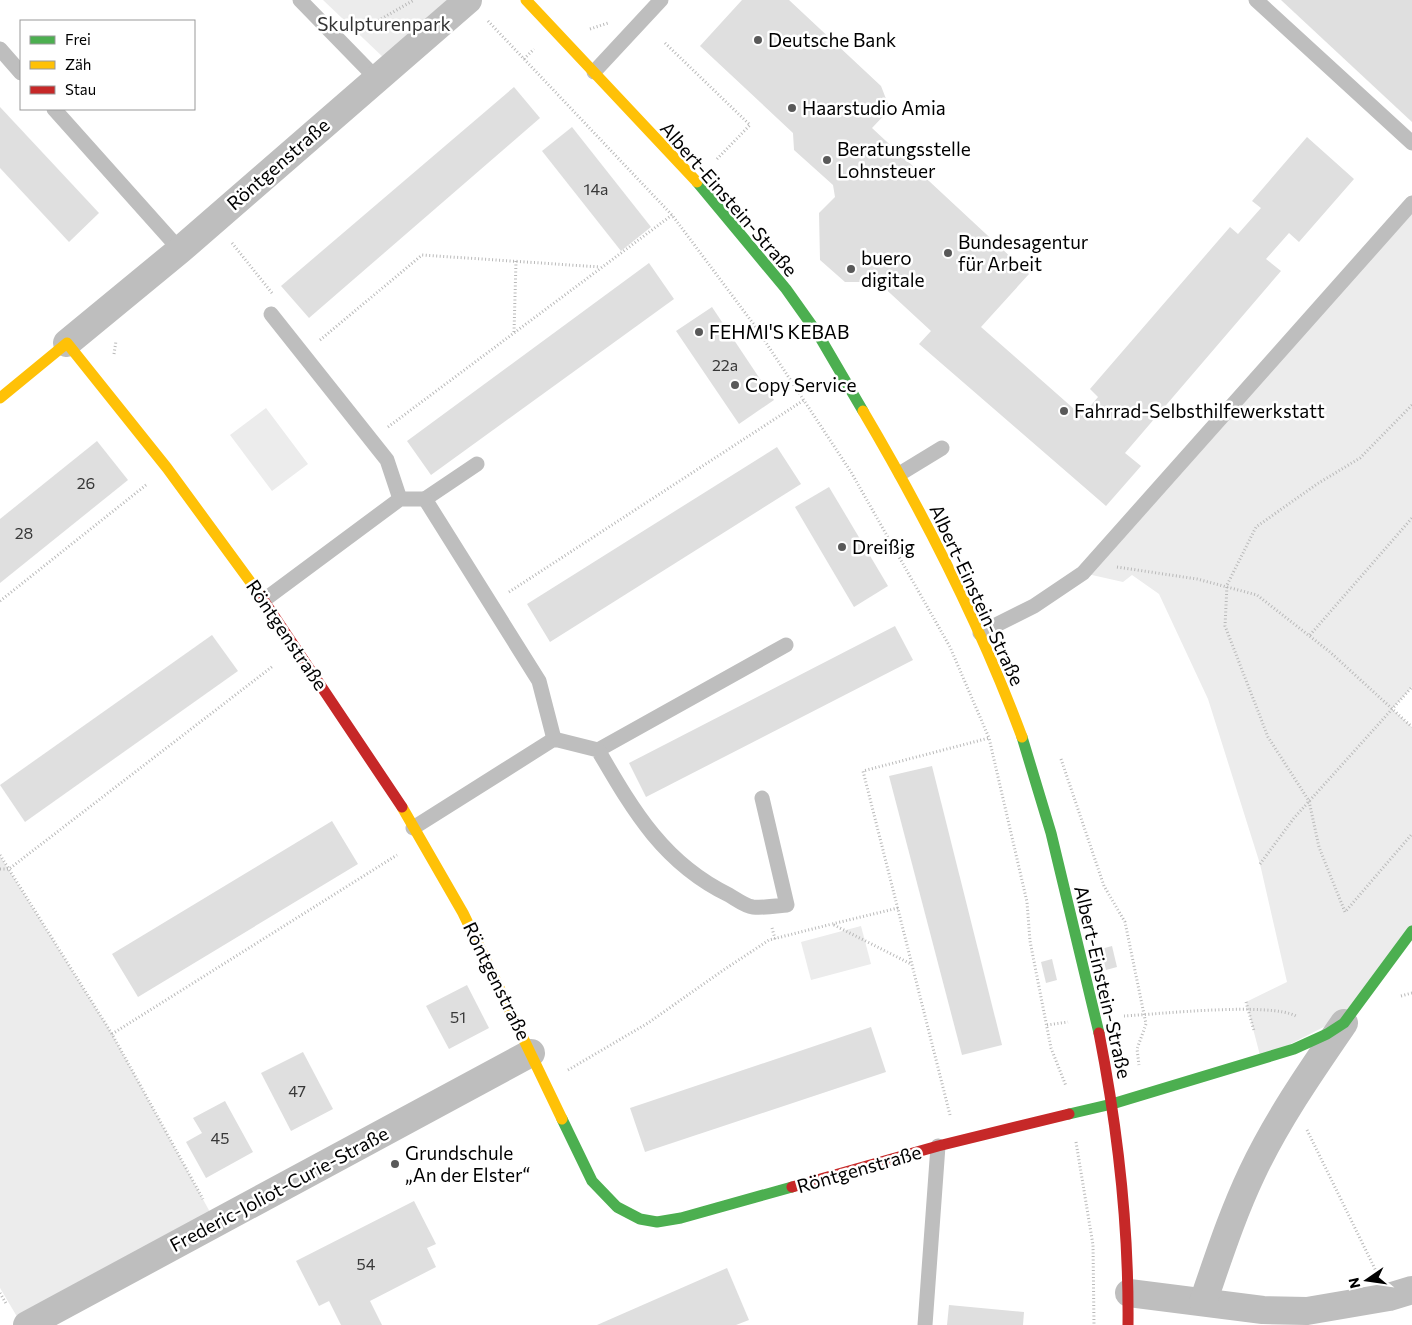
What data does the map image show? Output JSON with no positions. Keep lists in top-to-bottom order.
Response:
{
  "streets": {
    "street": ["Röntgenstraße", "Albert-Einstein-Straße", "Frederic-Joliot-Curie-Straße"]
  },
  "crossings": [
    ["Röntgenstraße", "Albert-Einstein-Straße"],
    ["Röntgenstraße", "Frederic-Joliot-Curie-Straße"]
  ],
  "parks": ["Skulpturenpark"],
  "places": [
    "Deutsche Bank",
    "Haarstudio Amia",
    "Beratungsstelle Lohnsteuer",
    "Bundesagentur für Arbeit",
    "buero digitale",
    "FEHMI'S KEBAB",
    "Copy Service",
    "Fahrrad-Selbsthilfewerkstatt",
    "Dreißig",
    "Grundschule „An der Elster“"
  ],
  "house_numbers": [
    "14a",
    "22a",
    "26",
    "28",
    "51",
    "47",
    "45",
    "54"
  ],
  "legend": ["Frei", "Zäh", "Stau"],
  "north": "left"
}
